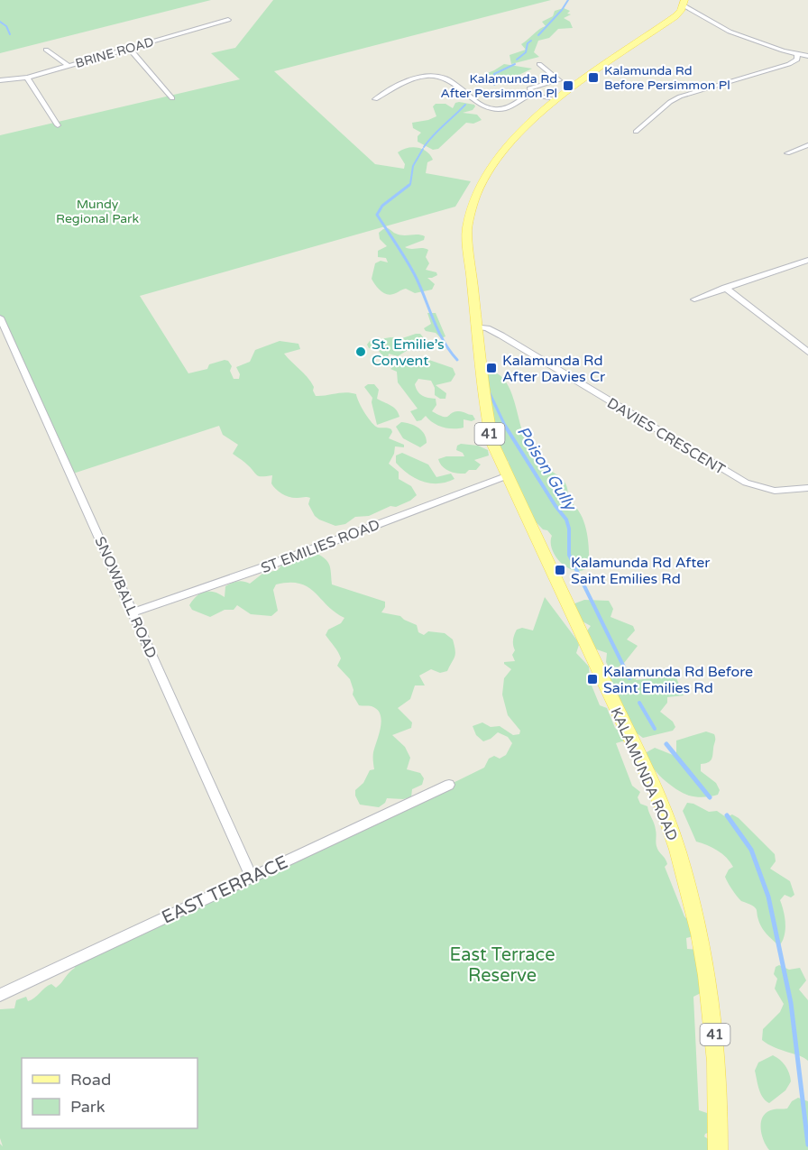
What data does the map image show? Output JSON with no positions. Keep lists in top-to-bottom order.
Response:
{
  "streets": {
    "main road": ["41", "KALAMUNDA ROAD"],
    "street": [
      "BRINE ROAD",
      "DAVIES CRESCENT",
      "ST EMILIES ROAD",
      "SNOWBALL ROAD",
      "EAST TERRACE"
    ]
  },
  "crossings": [
    ["DAVIES CRESCENT", "KALAMUNDA ROAD"],
    ["ST EMILIES ROAD", "SNOWBALL ROAD"],
    ["ST EMILIES ROAD", "KALAMUNDA ROAD"],
    ["SNOWBALL ROAD", "EAST TERRACE"]
  ],
  "water": ["Poison Gully"],
  "parks": ["Mundy Regional Park", "East Terrace Reserve"],
  "places": {
    "transit": [
      "Kalamunda Rd Before Persimmon Pl",
      "Kalamunda Rd After Persimmon Pl",
      "Kalamunda Rd After Davies Cr",
      "Kalamunda Rd After Saint Emilies Rd",
      "Kalamunda Rd Before Saint Emilies Rd"
    ],
    "other": ["St. Emilie’s Convent"]
  },
  "legend": ["Road", "Park"]
}
